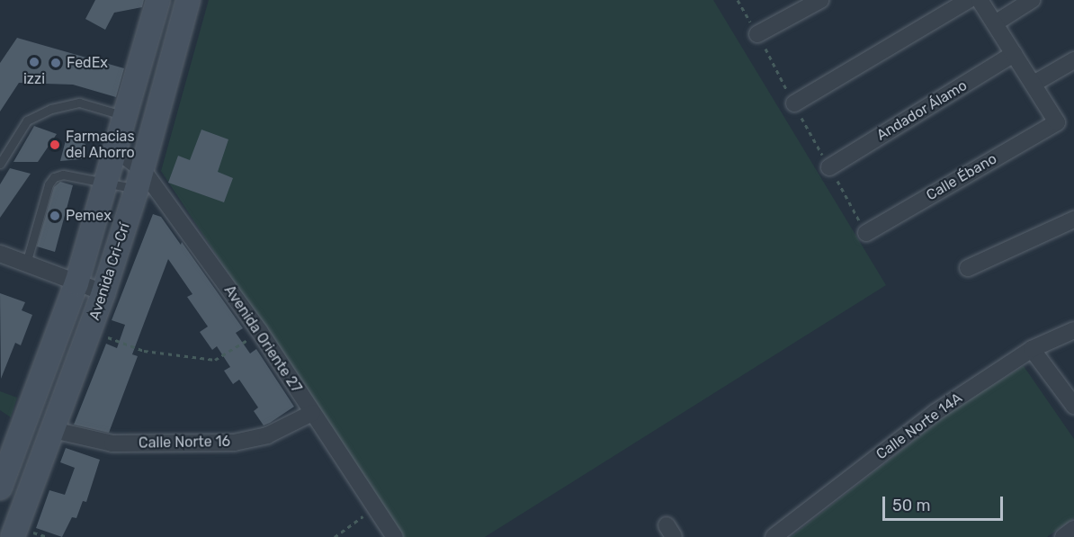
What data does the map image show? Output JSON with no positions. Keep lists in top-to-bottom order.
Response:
{
  "streets": {
    "main road": ["Avenida Cri-Crí"],
    "street": [
      "Andador Álamo",
      "Calle Ébano",
      "Avenida Oriente 27",
      "Calle Norte 14A",
      "Calle Norte 16"
    ]
  },
  "crossings": [
    ["Avenida Cri-Crí", "Avenida Oriente 27"],
    ["Avenida Cri-Crí", "Calle Norte 16"],
    ["Avenida Oriente 27", "Calle Norte 16"]
  ],
  "places": [
    "izzi",
    "FedEx",
    "Farmacias del Ahorro",
    "Pemex"
  ],
  "scale_bar": "50 m"
}
